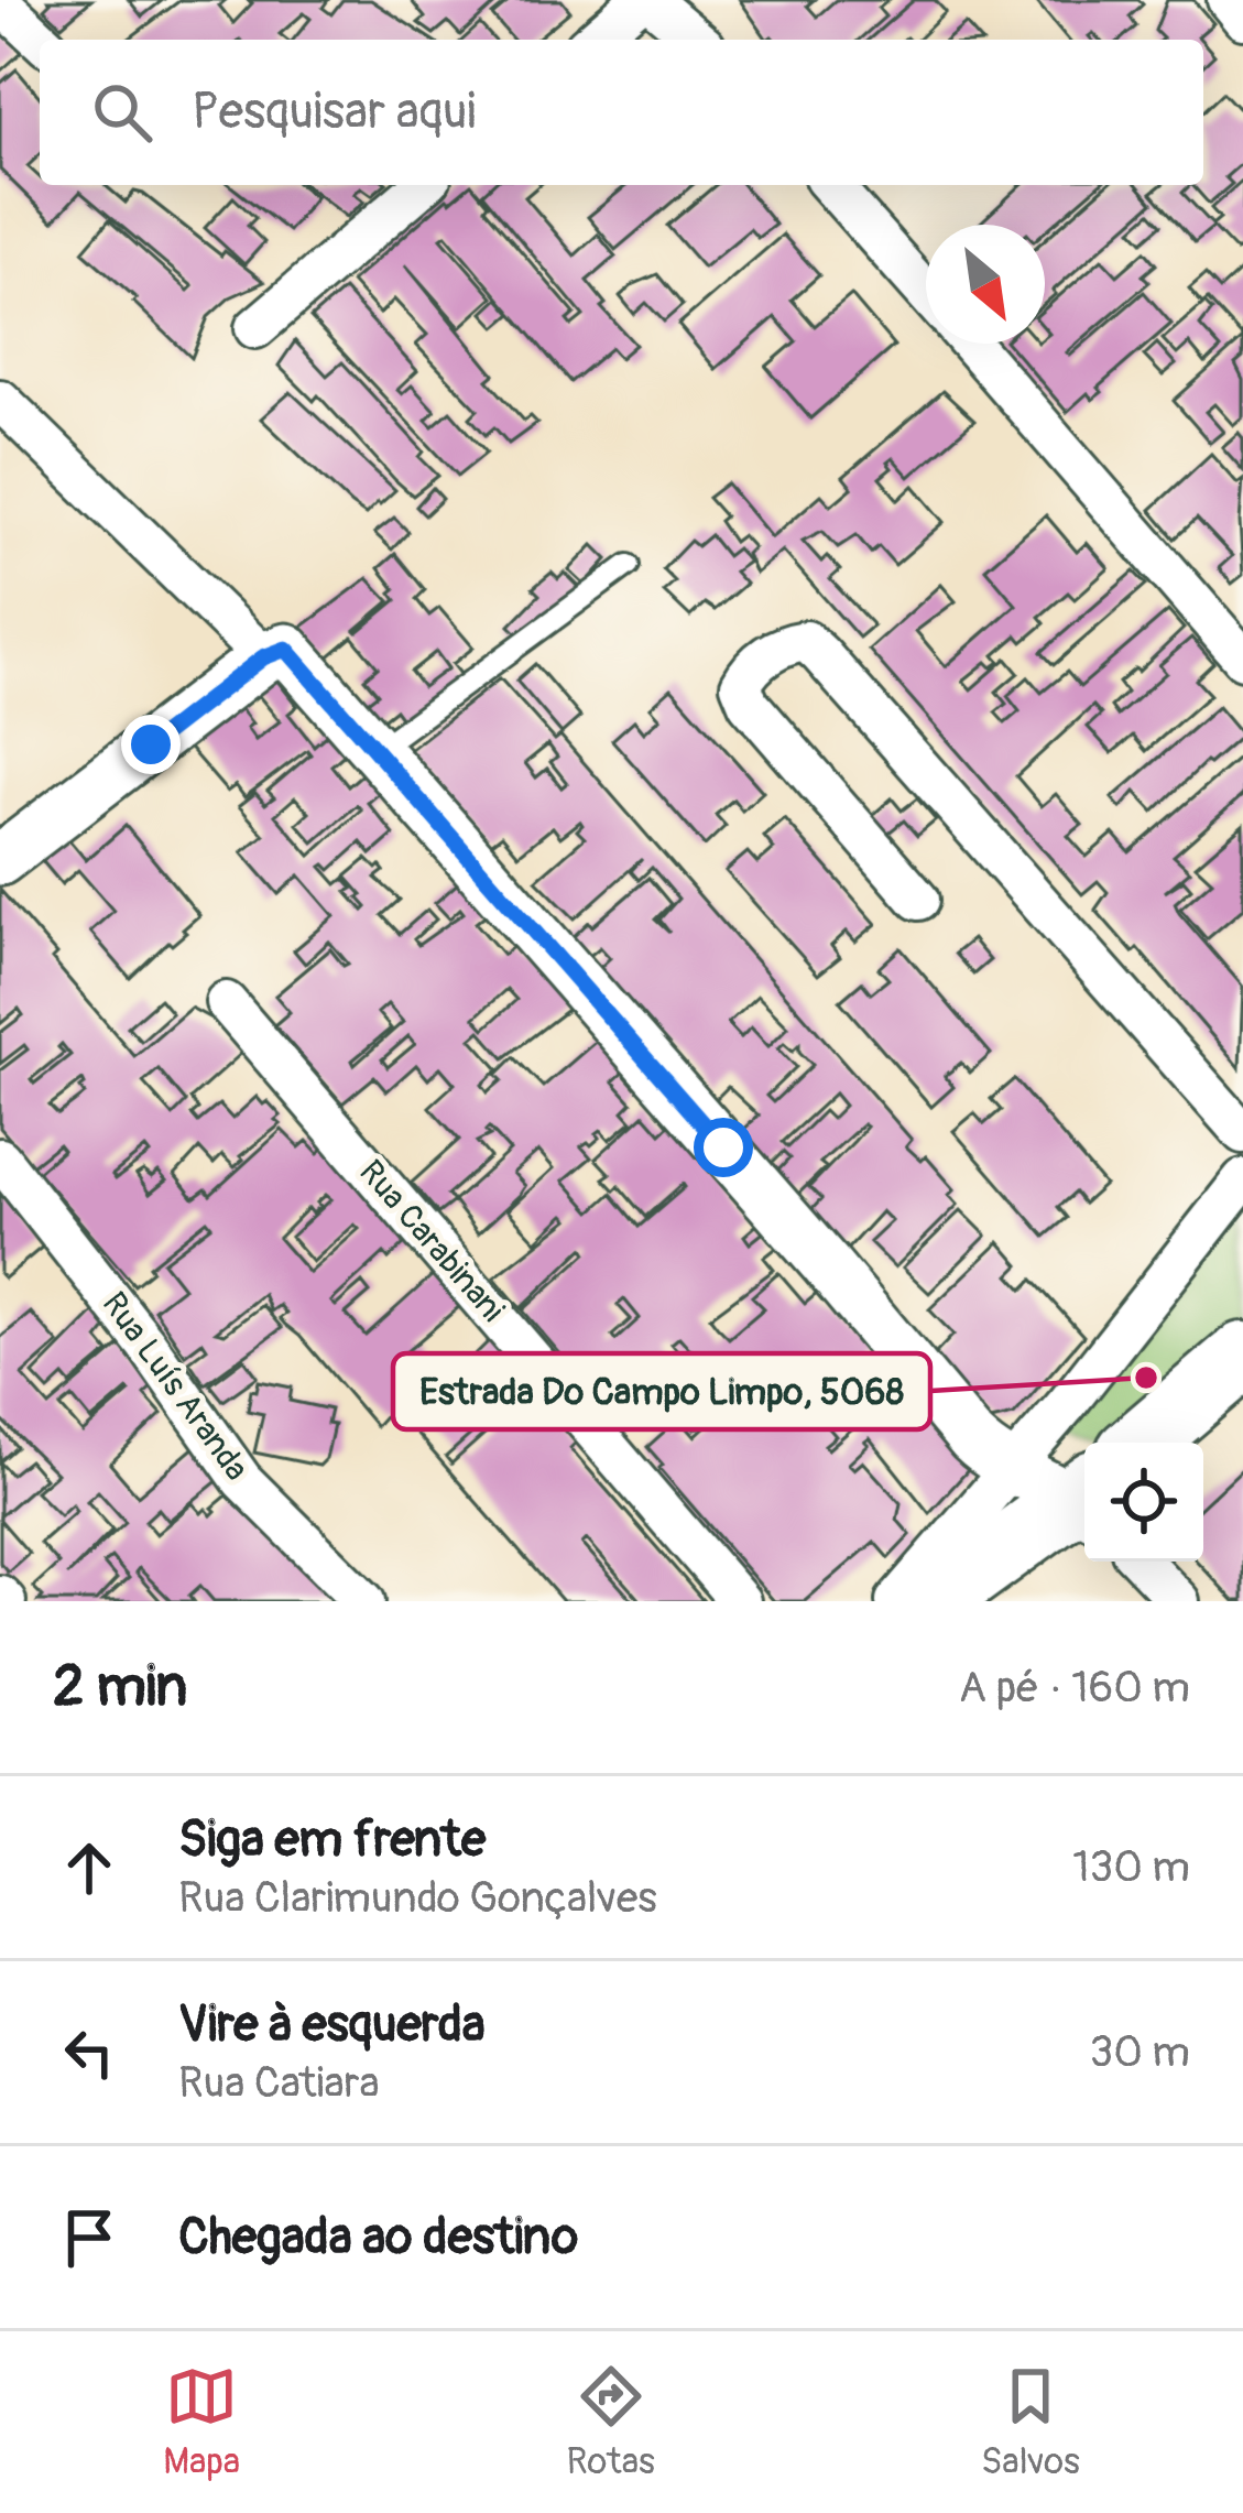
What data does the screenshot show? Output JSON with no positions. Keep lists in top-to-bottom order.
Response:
{
  "streets": {
    "street": ["Rua Carabinani", "Rua Luís Aranda"]
  },
  "places": ["Estrada Do Campo Limpo, 5068"],
  "north": "bottom right",
  "page": {
    "search": "Pesquisar aqui",
    "heading": ["2 min", "A pé · 160 m"],
    "list": [
      ["Siga em frente", "Rua Clarimundo Gonçalves", "130 m"],
      ["Vire à esquerda", "Rua Catiara", "30 m"],
      "Chegada ao destino"
    ],
    "nav": ["Mapa", "Rotas", "Salvos"]
  }
}
